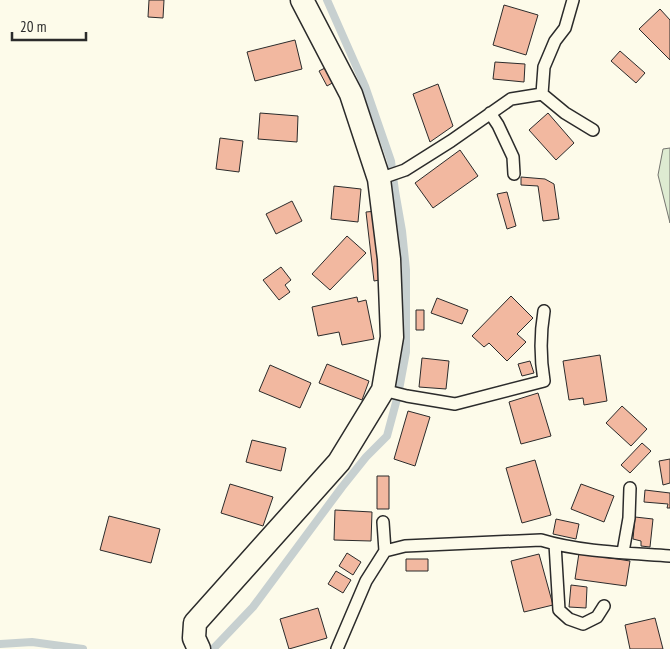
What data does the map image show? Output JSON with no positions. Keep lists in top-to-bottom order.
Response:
{
  "scale_bar": "20 m"
}
